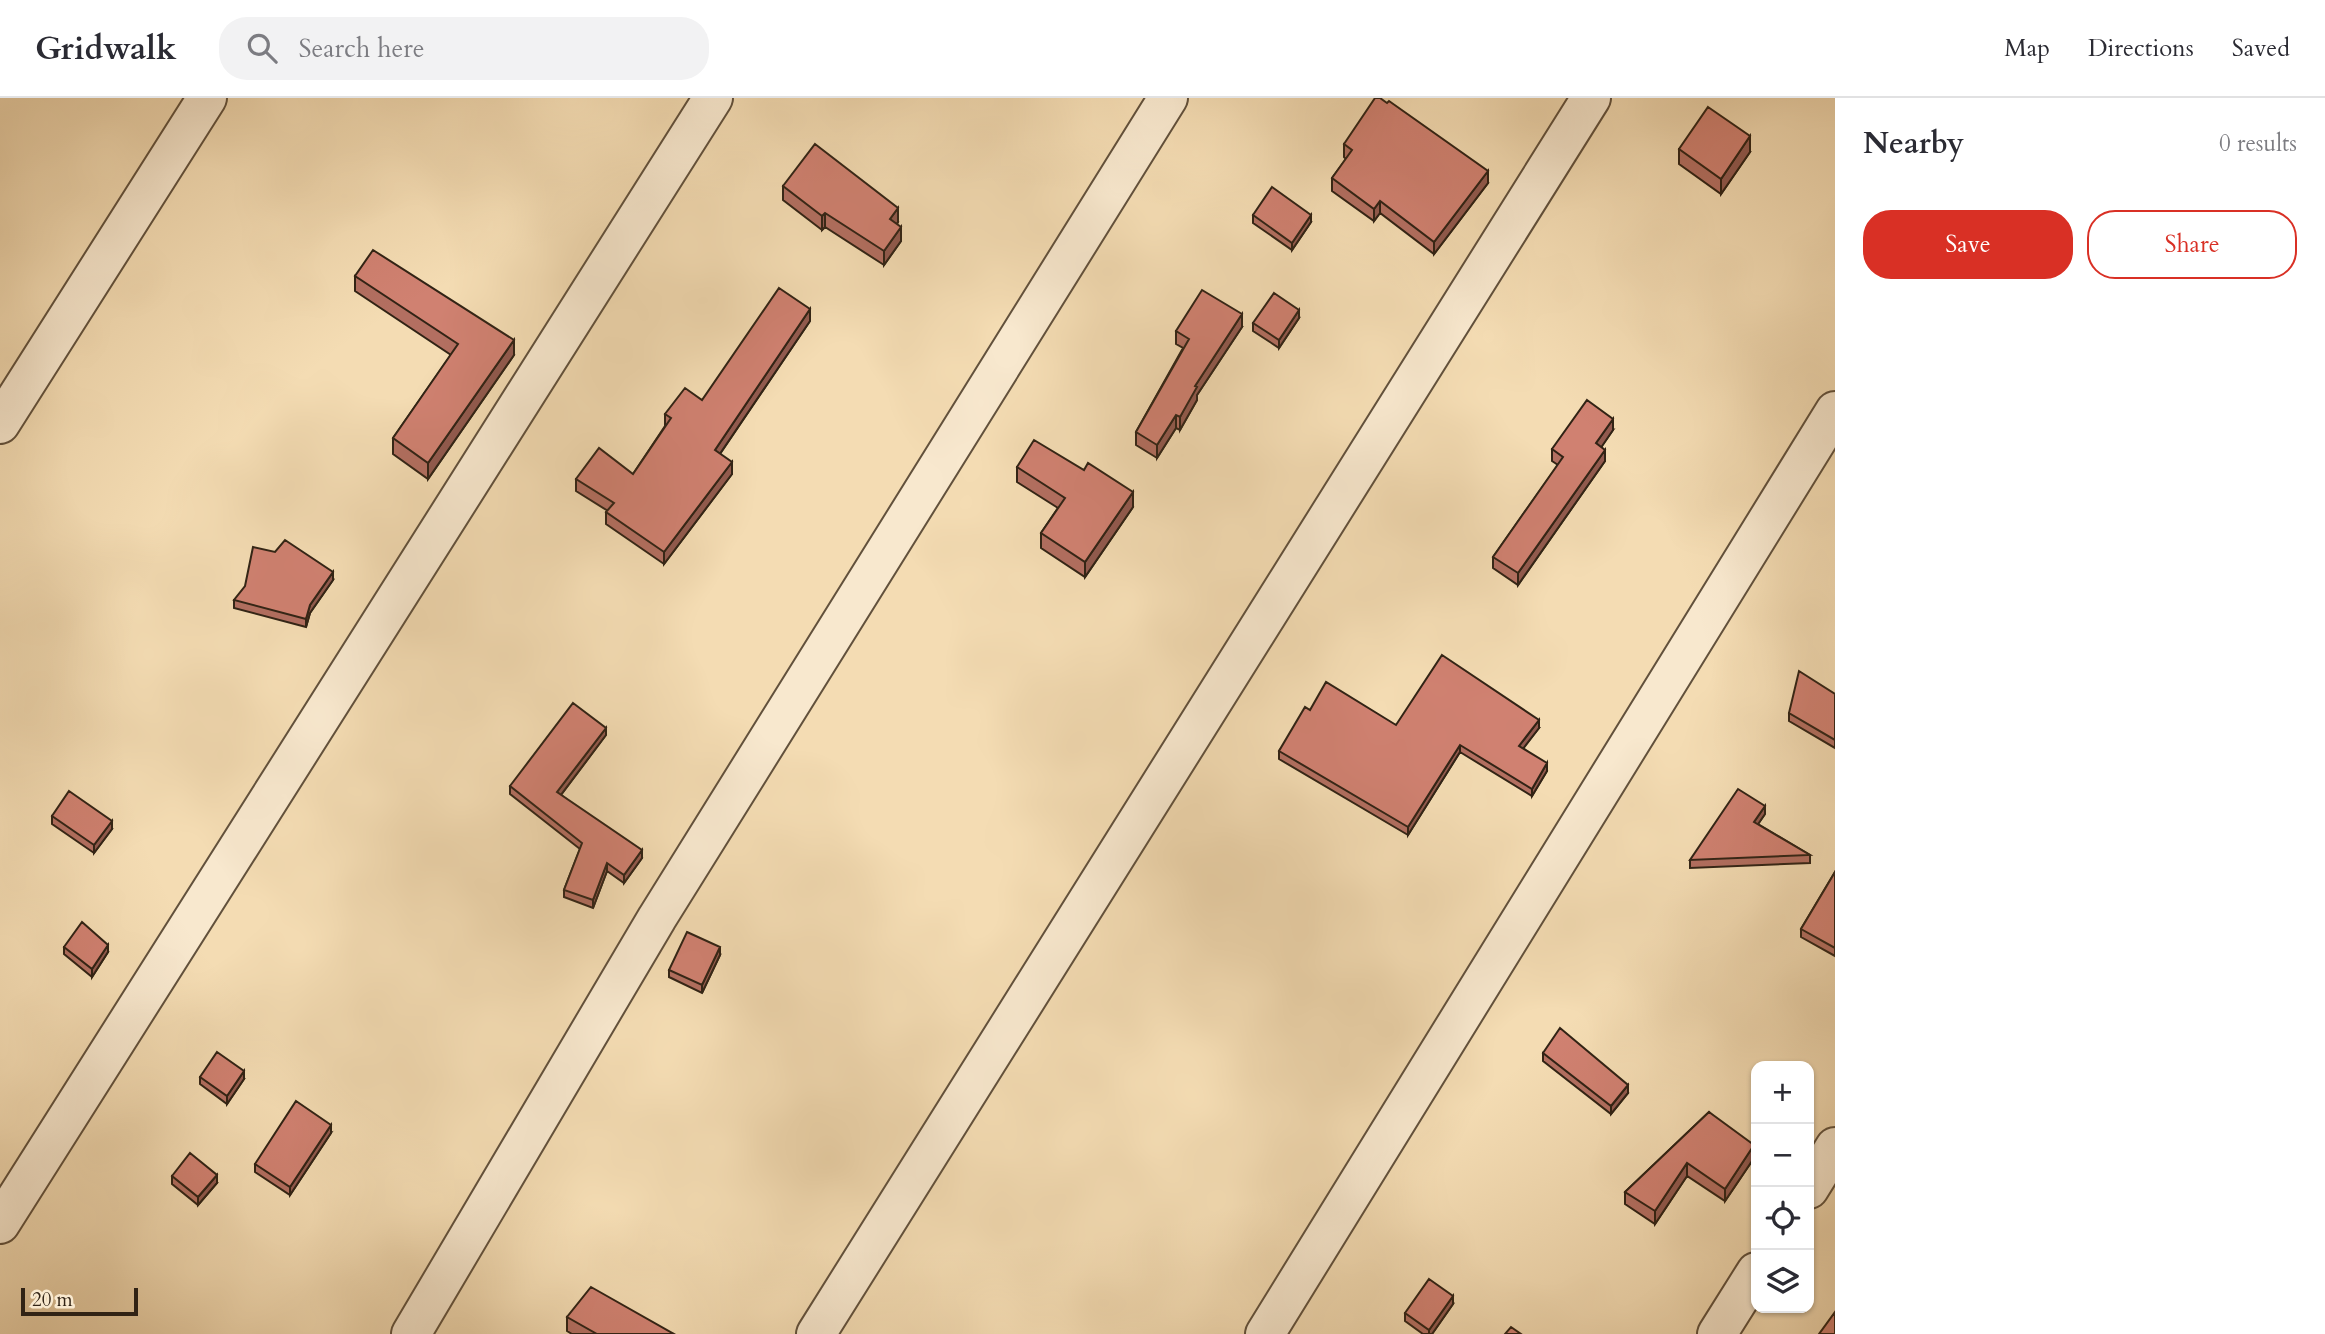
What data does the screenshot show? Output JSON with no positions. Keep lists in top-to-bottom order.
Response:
{
  "scale_bar": "20 m",
  "page": {
    "header": "Gridwalk",
    "search": "Search here",
    "nav": ["Map", "Directions", "Saved"],
    "heading": ["Nearby", "0 results"],
    "buttons": ["Save", "Share"],
    "map_buttons": ["+", "−"],
    "scale": "20 m"
  }
}
